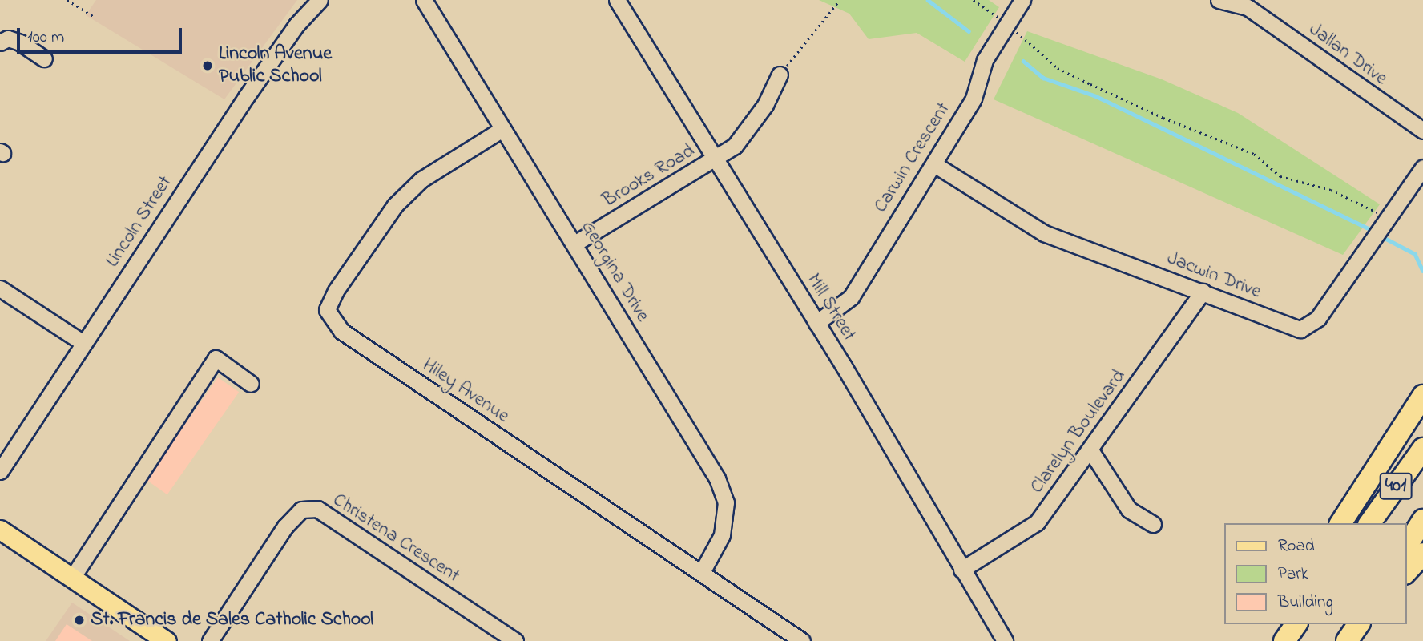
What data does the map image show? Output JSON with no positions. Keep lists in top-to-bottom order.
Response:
{
  "streets": {
    "highway": ["401"],
    "street": [
      "Jallan Drive",
      "Carwin Crescent",
      "Brooks Road",
      "Lincoln Street",
      "Georgina Drive",
      "Jacwin Drive",
      "Mill Street",
      "Hiley Avenue",
      "Clarelyn Boulevard",
      "Christena Crescent"
    ]
  },
  "crossings": [
    ["Carwin Crescent", "Jacwin Drive"],
    ["Carwin Crescent", "Mill Street"],
    ["Brooks Road", "Georgina Drive"],
    ["Brooks Road", "Mill Street"],
    ["Georgina Drive", "Hiley Avenue"],
    ["Jacwin Drive", "Clarelyn Boulevard"],
    ["Mill Street", "Clarelyn Boulevard"]
  ],
  "places": ["Lincoln Avenue Public School", "St. Francis de Sales Catholic School"],
  "legend": ["Road", "Park", "Building"],
  "scale_bar": "100 m"
}
